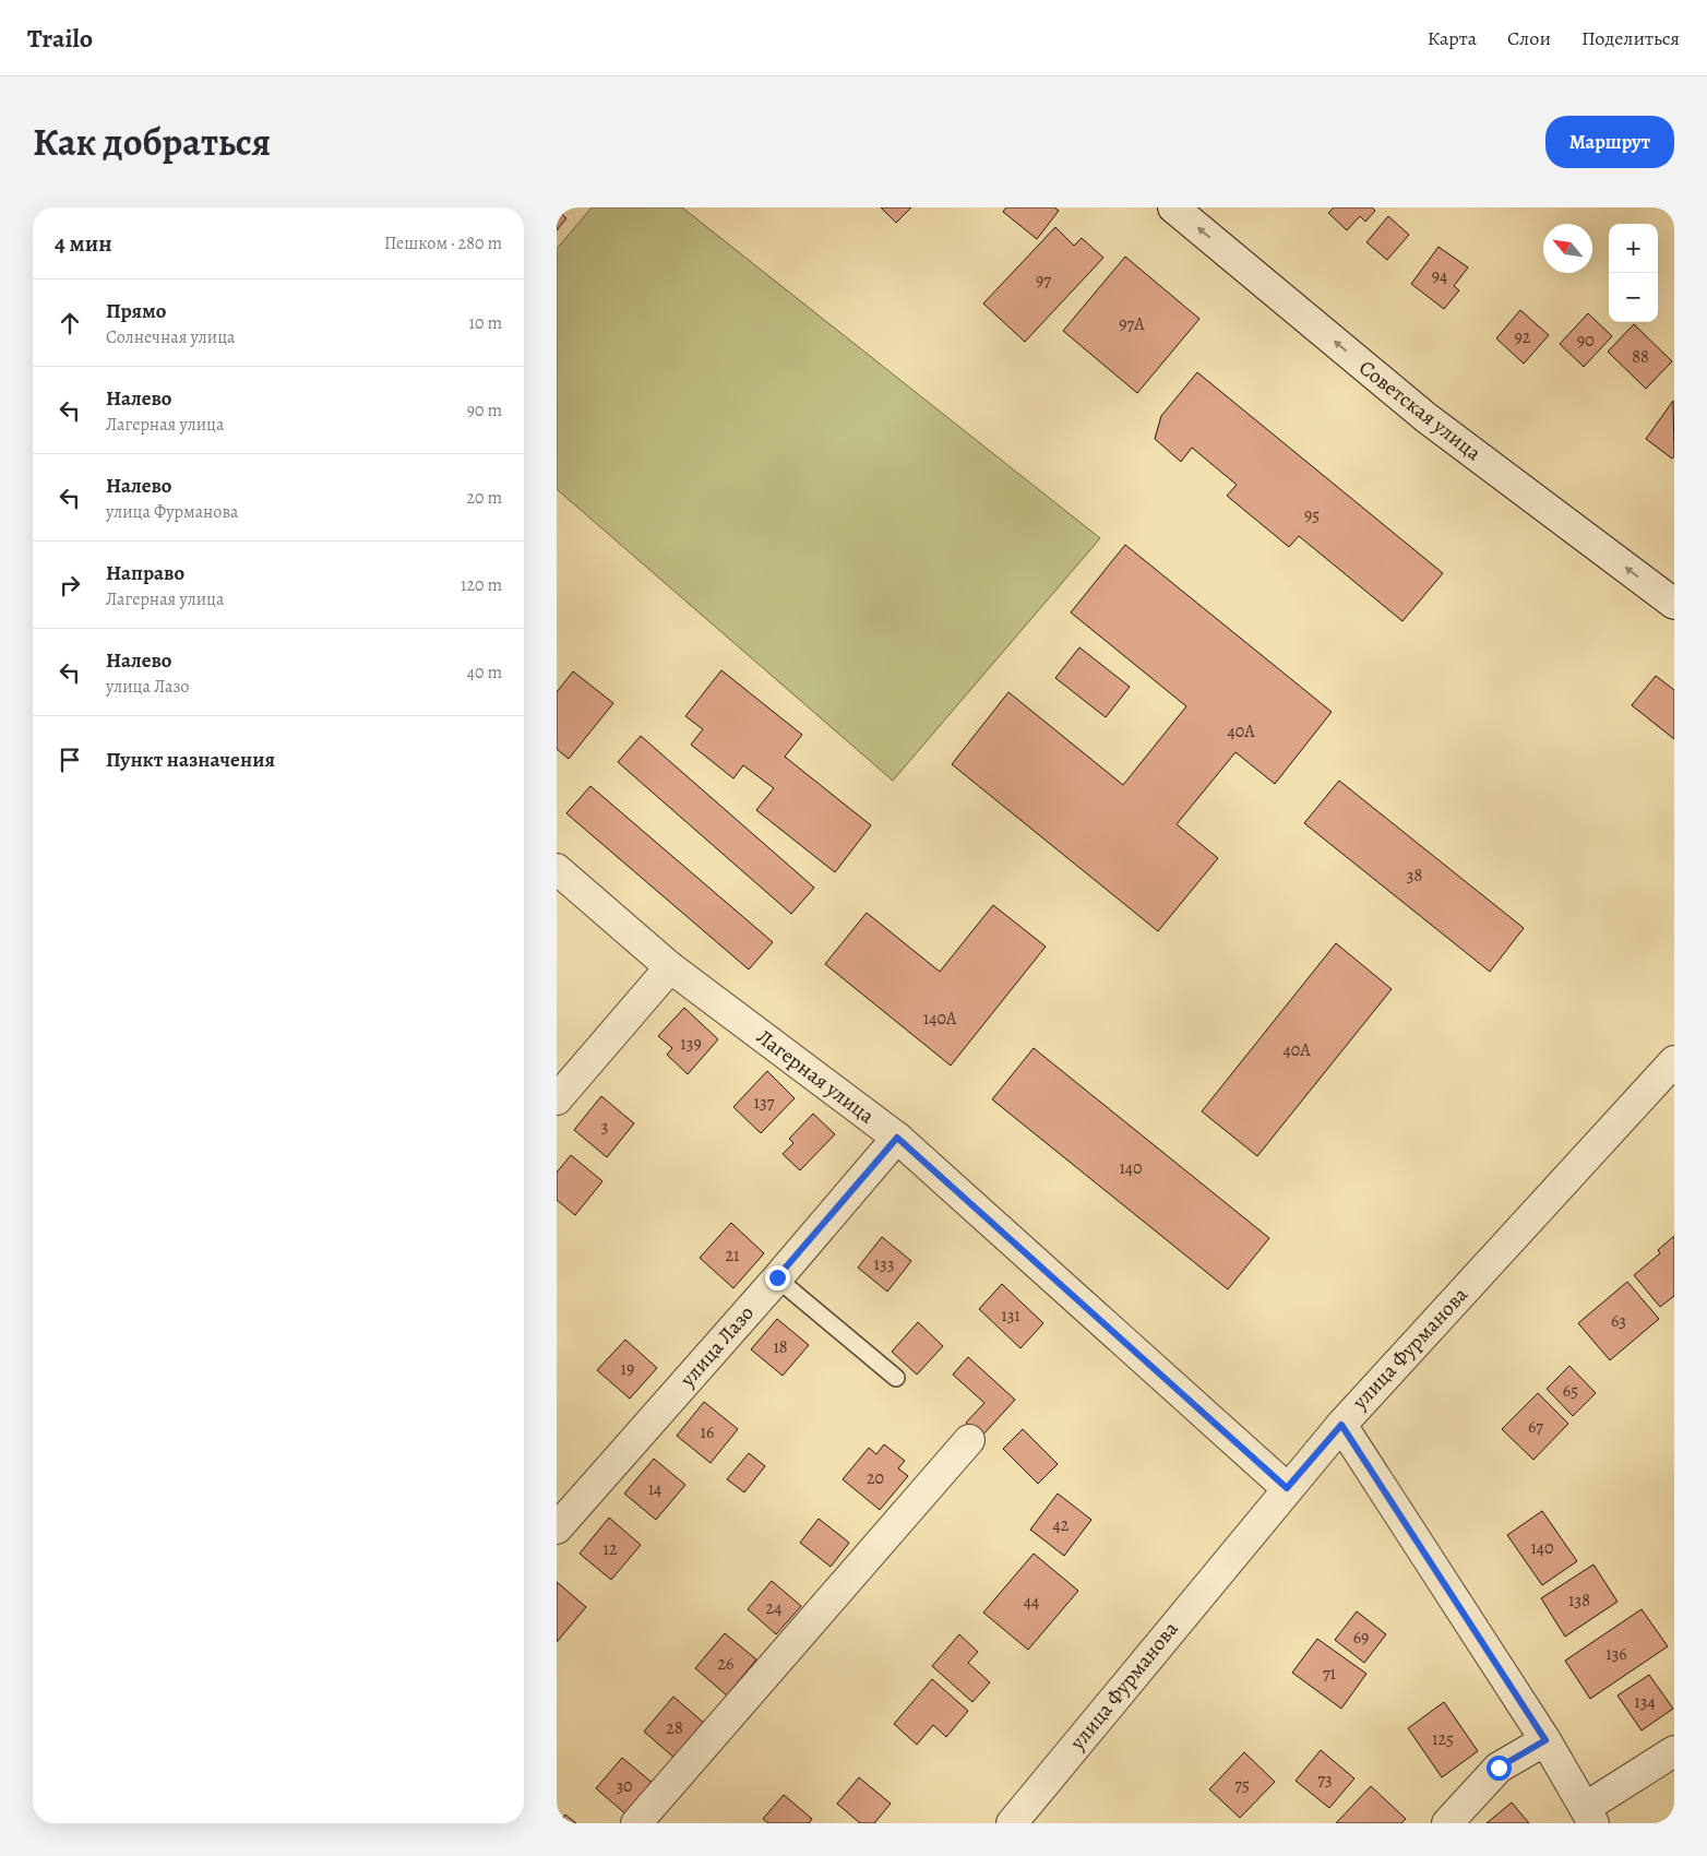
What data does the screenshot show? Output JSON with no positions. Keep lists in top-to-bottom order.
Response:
{
  "streets": {
    "street": [
      "Советская улица",
      "Лагерная улица",
      "улица Лазо",
      "улица Фурманова"
    ]
  },
  "crossings": [
    ["Лагерная улица", "улица Лазо"],
    ["Лагерная улица", "улица Фурманова"]
  ],
  "one_way": ["Советская улица"],
  "house_numbers": [
    "94",
    "97",
    "97А",
    "92",
    "90",
    "88",
    "95",
    "40А",
    "38",
    "140А",
    "139",
    "40А",
    "137",
    "3",
    "140",
    "21",
    "133",
    "131",
    "63",
    "18",
    "19",
    "65",
    "67",
    "16",
    "20",
    "14",
    "42",
    "140",
    "12",
    "138",
    "44",
    "24",
    "69",
    "136",
    "26",
    "71",
    "134",
    "28",
    "125",
    "73",
    "75",
    "30"
  ],
  "north": "top left",
  "page": {
    "header": "Trailo",
    "nav": ["Карта", "Слои", "Поделиться"],
    "title": "Как добраться",
    "buttons": "Маршрут",
    "heading": ["4 мин", "Пешком · 280 m"],
    "map_buttons": ["+", "−"],
    "list": [
      ["Прямо", "Солнечная улица", "10 m"],
      ["Налево", "Лагерная улица", "90 m"],
      ["Налево", "улица Фурманова", "20 m"],
      ["Направо", "Лагерная улица", "120 m"],
      ["Налево", "улица Лазо", "40 m"],
      "Пункт назначения"
    ]
  }
}
